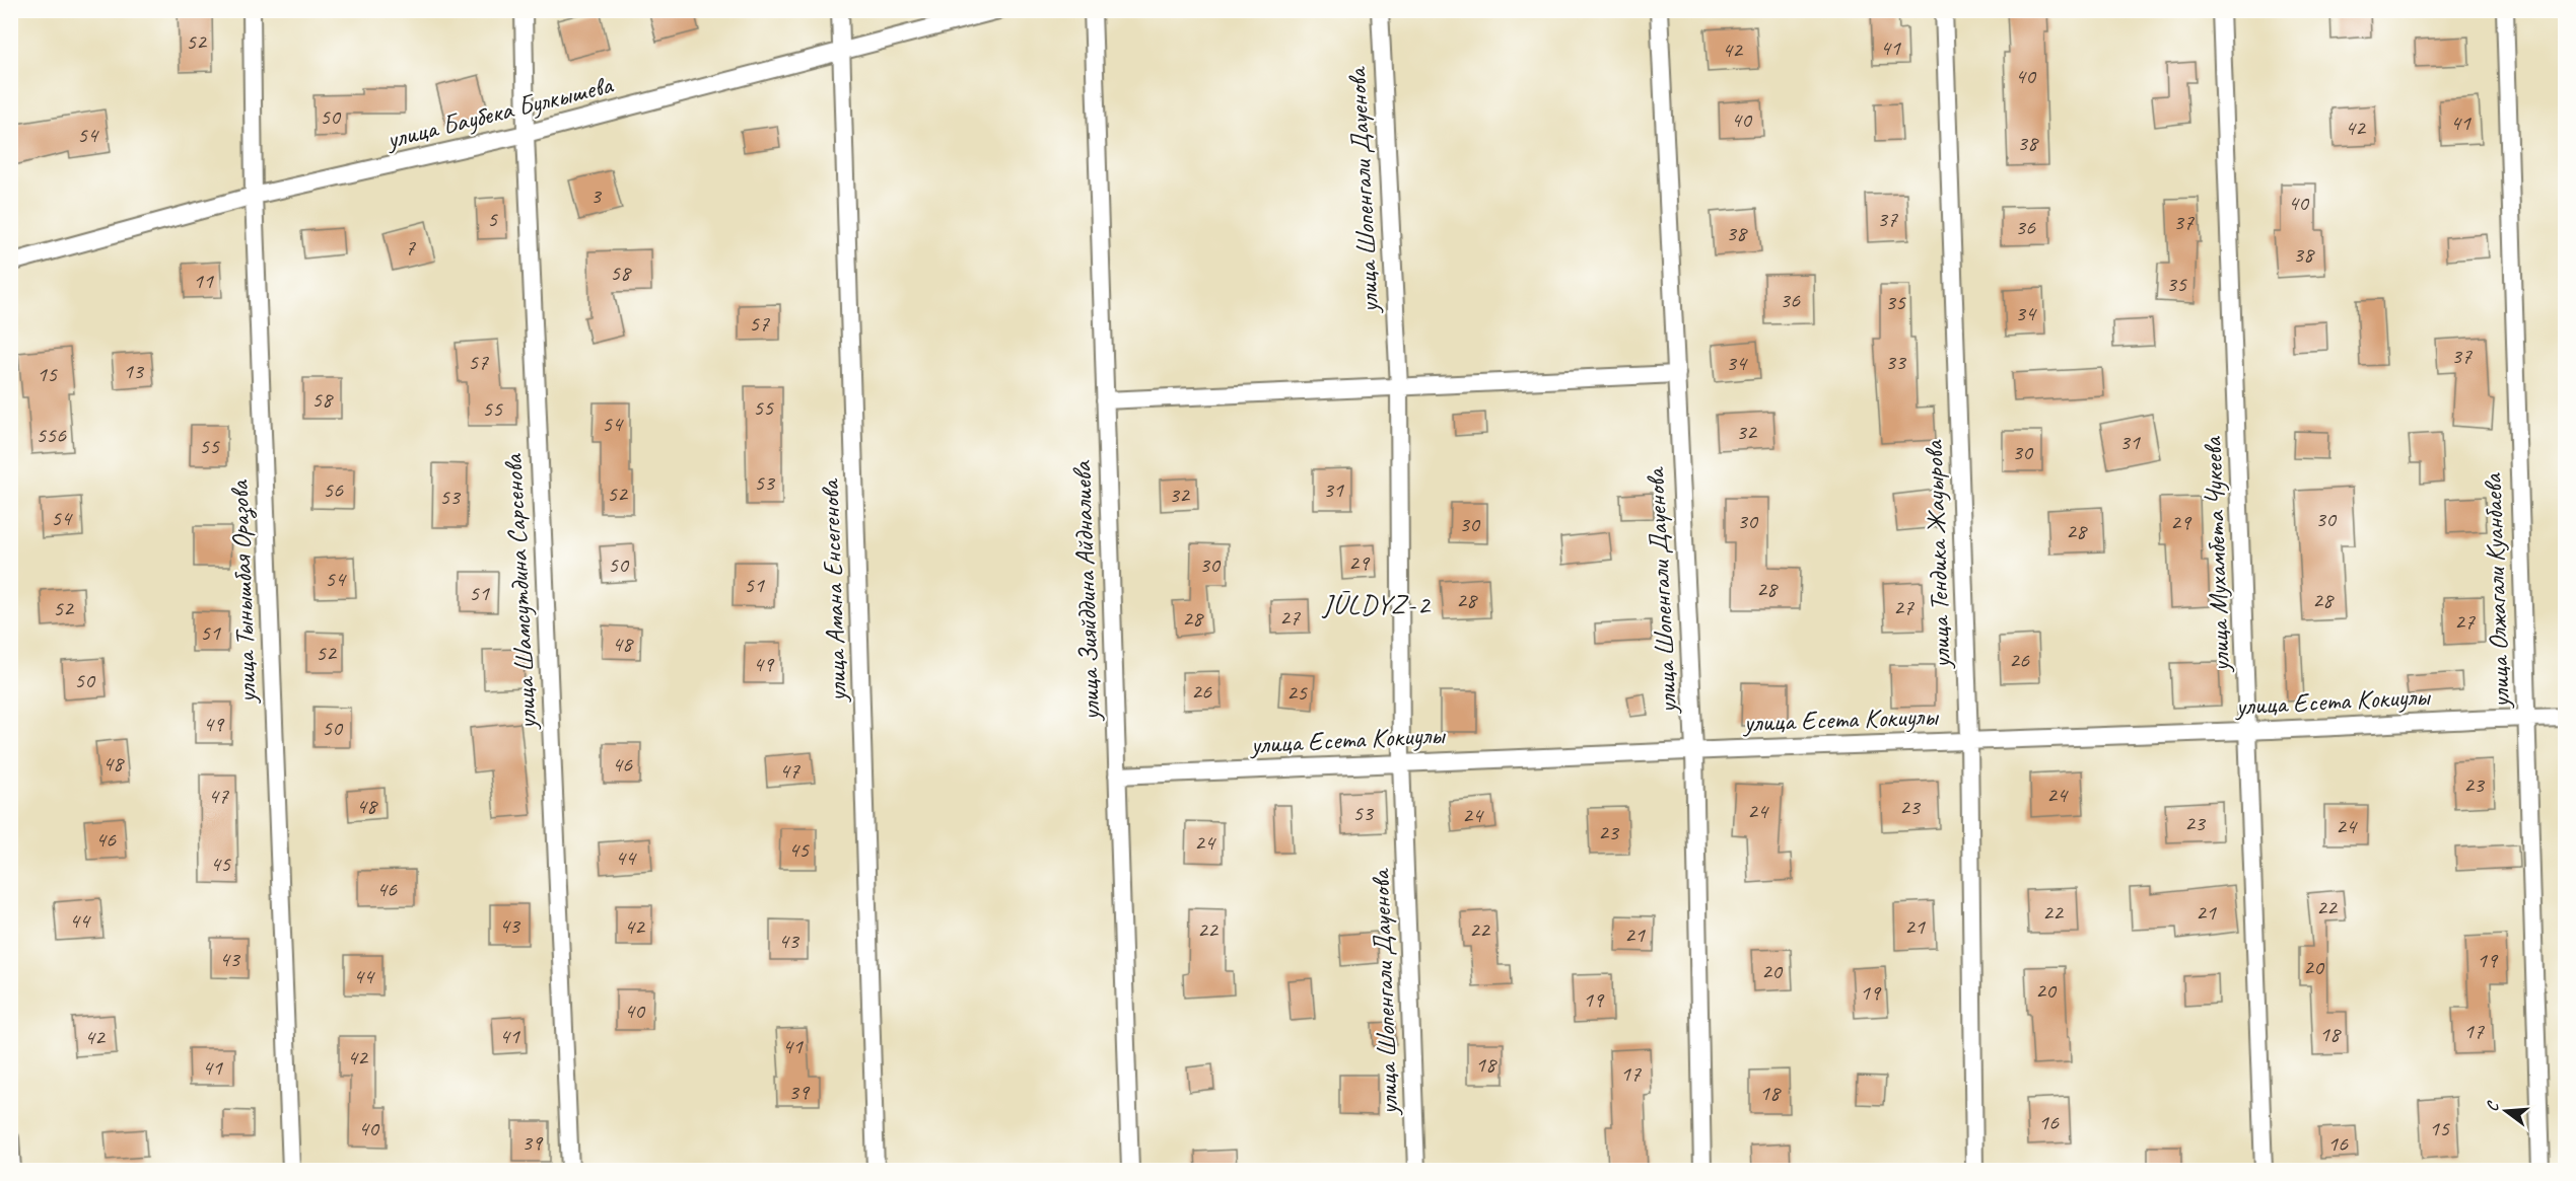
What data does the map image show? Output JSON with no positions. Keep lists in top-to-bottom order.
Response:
{
  "streets": {
    "street": [
      "улица Баубека Булкышева",
      "улица Шопенгали Дауенова",
      "улица Тендика Жауырова",
      "улица Мухамбета Чукеева",
      "улица Амана Енсегенова",
      "улица Зияйддина Айдналиева",
      "улица Олжагали Куанбаева",
      "улица Тынышбая Оразова",
      "улица Шамсутдина Сарсенова",
      "улица Есета Кокиулы"
    ]
  },
  "crossings": [
    ["улица Баубека Булкышева", "улица Амана Енсегенова"],
    ["улица Баубека Булкышева", "улица Тынышбая Оразова"],
    ["улица Баубека Булкышева", "улица Шамсутдина Сарсенова"],
    ["улица Шопенгали Дауенова", "улица Есета Кокиулы"],
    ["улица Тендика Жауырова", "улица Есета Кокиулы"],
    ["улица Мухамбета Чукеева", "улица Есета Кокиулы"],
    ["улица Зияйддина Айдналиева", "улица Есета Кокиулы"],
    ["улица Олжагали Куанбаева", "улица Есета Кокиулы"]
  ],
  "districts": ["JŪLDYZ-2"],
  "house_numbers": [
    "52",
    "41",
    "42",
    "40",
    "50",
    "40",
    "41",
    "42",
    "54",
    "38",
    "3",
    "40",
    "5",
    "37",
    "37",
    "36",
    "38",
    "7",
    "38",
    "58",
    "11",
    "35",
    "36",
    "35",
    "34",
    "57",
    "37",
    "57",
    "33",
    "34",
    "13",
    "15",
    "58",
    "55",
    "55",
    "54",
    "32",
    "556",
    "31",
    "55",
    "30",
    "53",
    "56",
    "31",
    "52",
    "32",
    "53",
    "54",
    "30",
    "30",
    "29",
    "30",
    "28",
    "29",
    "50",
    "30",
    "54",
    "51",
    "28",
    "51",
    "28",
    "28",
    "27",
    "52",
    "27",
    "28",
    "27",
    "51",
    "48",
    "52",
    "26",
    "49",
    "50",
    "26",
    "25",
    "49",
    "50",
    "48",
    "46",
    "47",
    "23",
    "24",
    "47",
    "48",
    "23",
    "24",
    "53",
    "24",
    "23",
    "24",
    "23",
    "46",
    "24",
    "45",
    "44",
    "45",
    "46",
    "22",
    "22",
    "21",
    "44",
    "43",
    "42",
    "21",
    "22",
    "22",
    "21",
    "43",
    "43",
    "19",
    "20",
    "20",
    "44",
    "20",
    "19",
    "19",
    "40",
    "17",
    "18",
    "41",
    "42",
    "41",
    "42",
    "18",
    "41",
    "17",
    "39",
    "18",
    "16",
    "40",
    "15",
    "39",
    "16"
  ],
  "north": "left"
}
